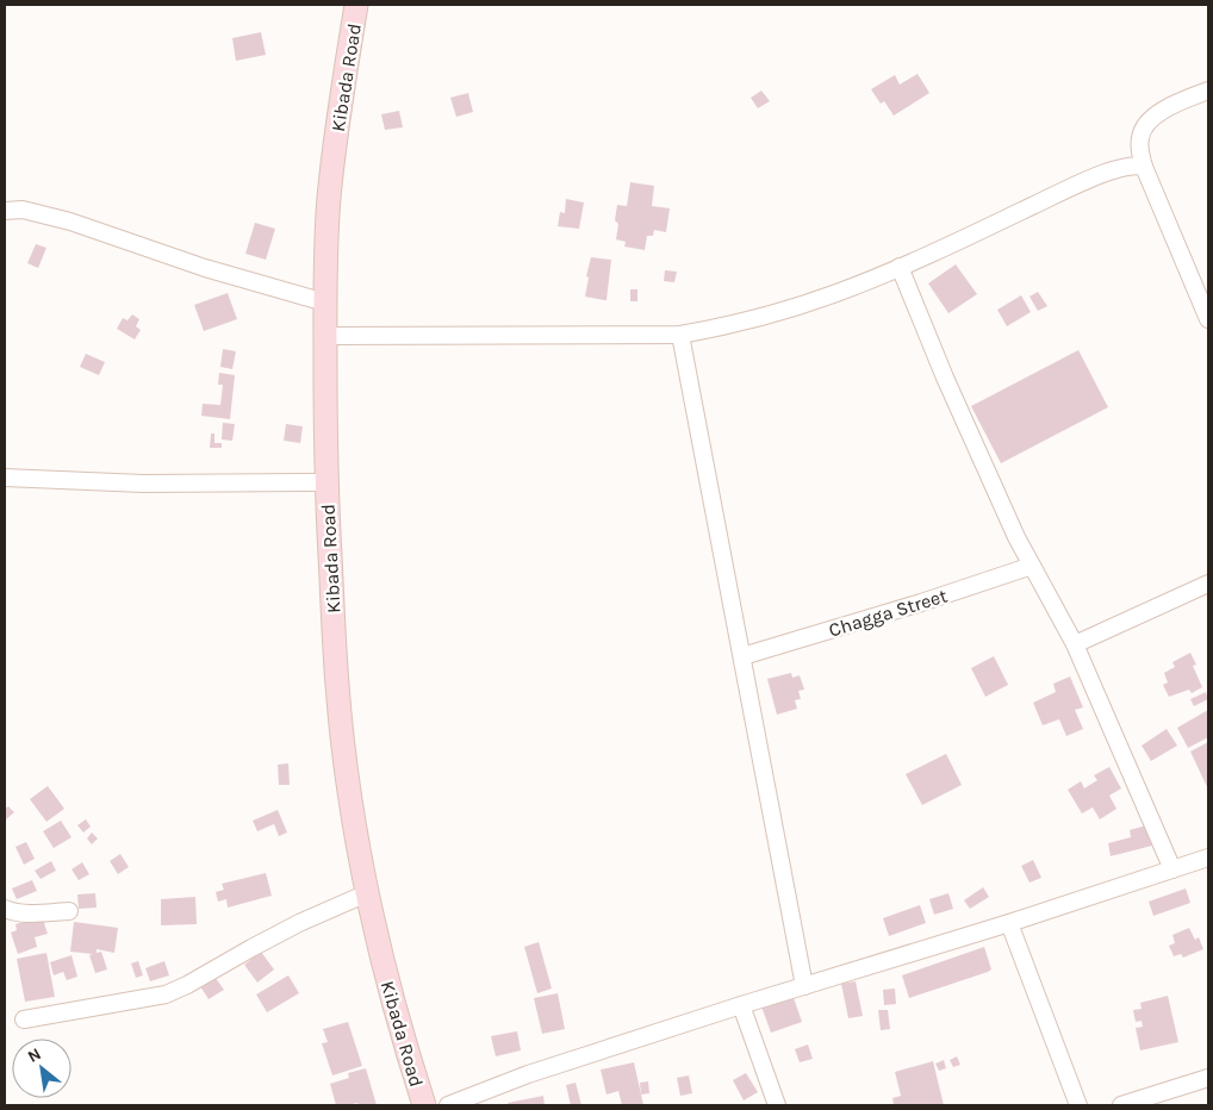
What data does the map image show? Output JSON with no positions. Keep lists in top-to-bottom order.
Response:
{
  "streets": {
    "main road": ["Kibada Road"],
    "street": ["Chagga Street"]
  },
  "north": "top left"
}
